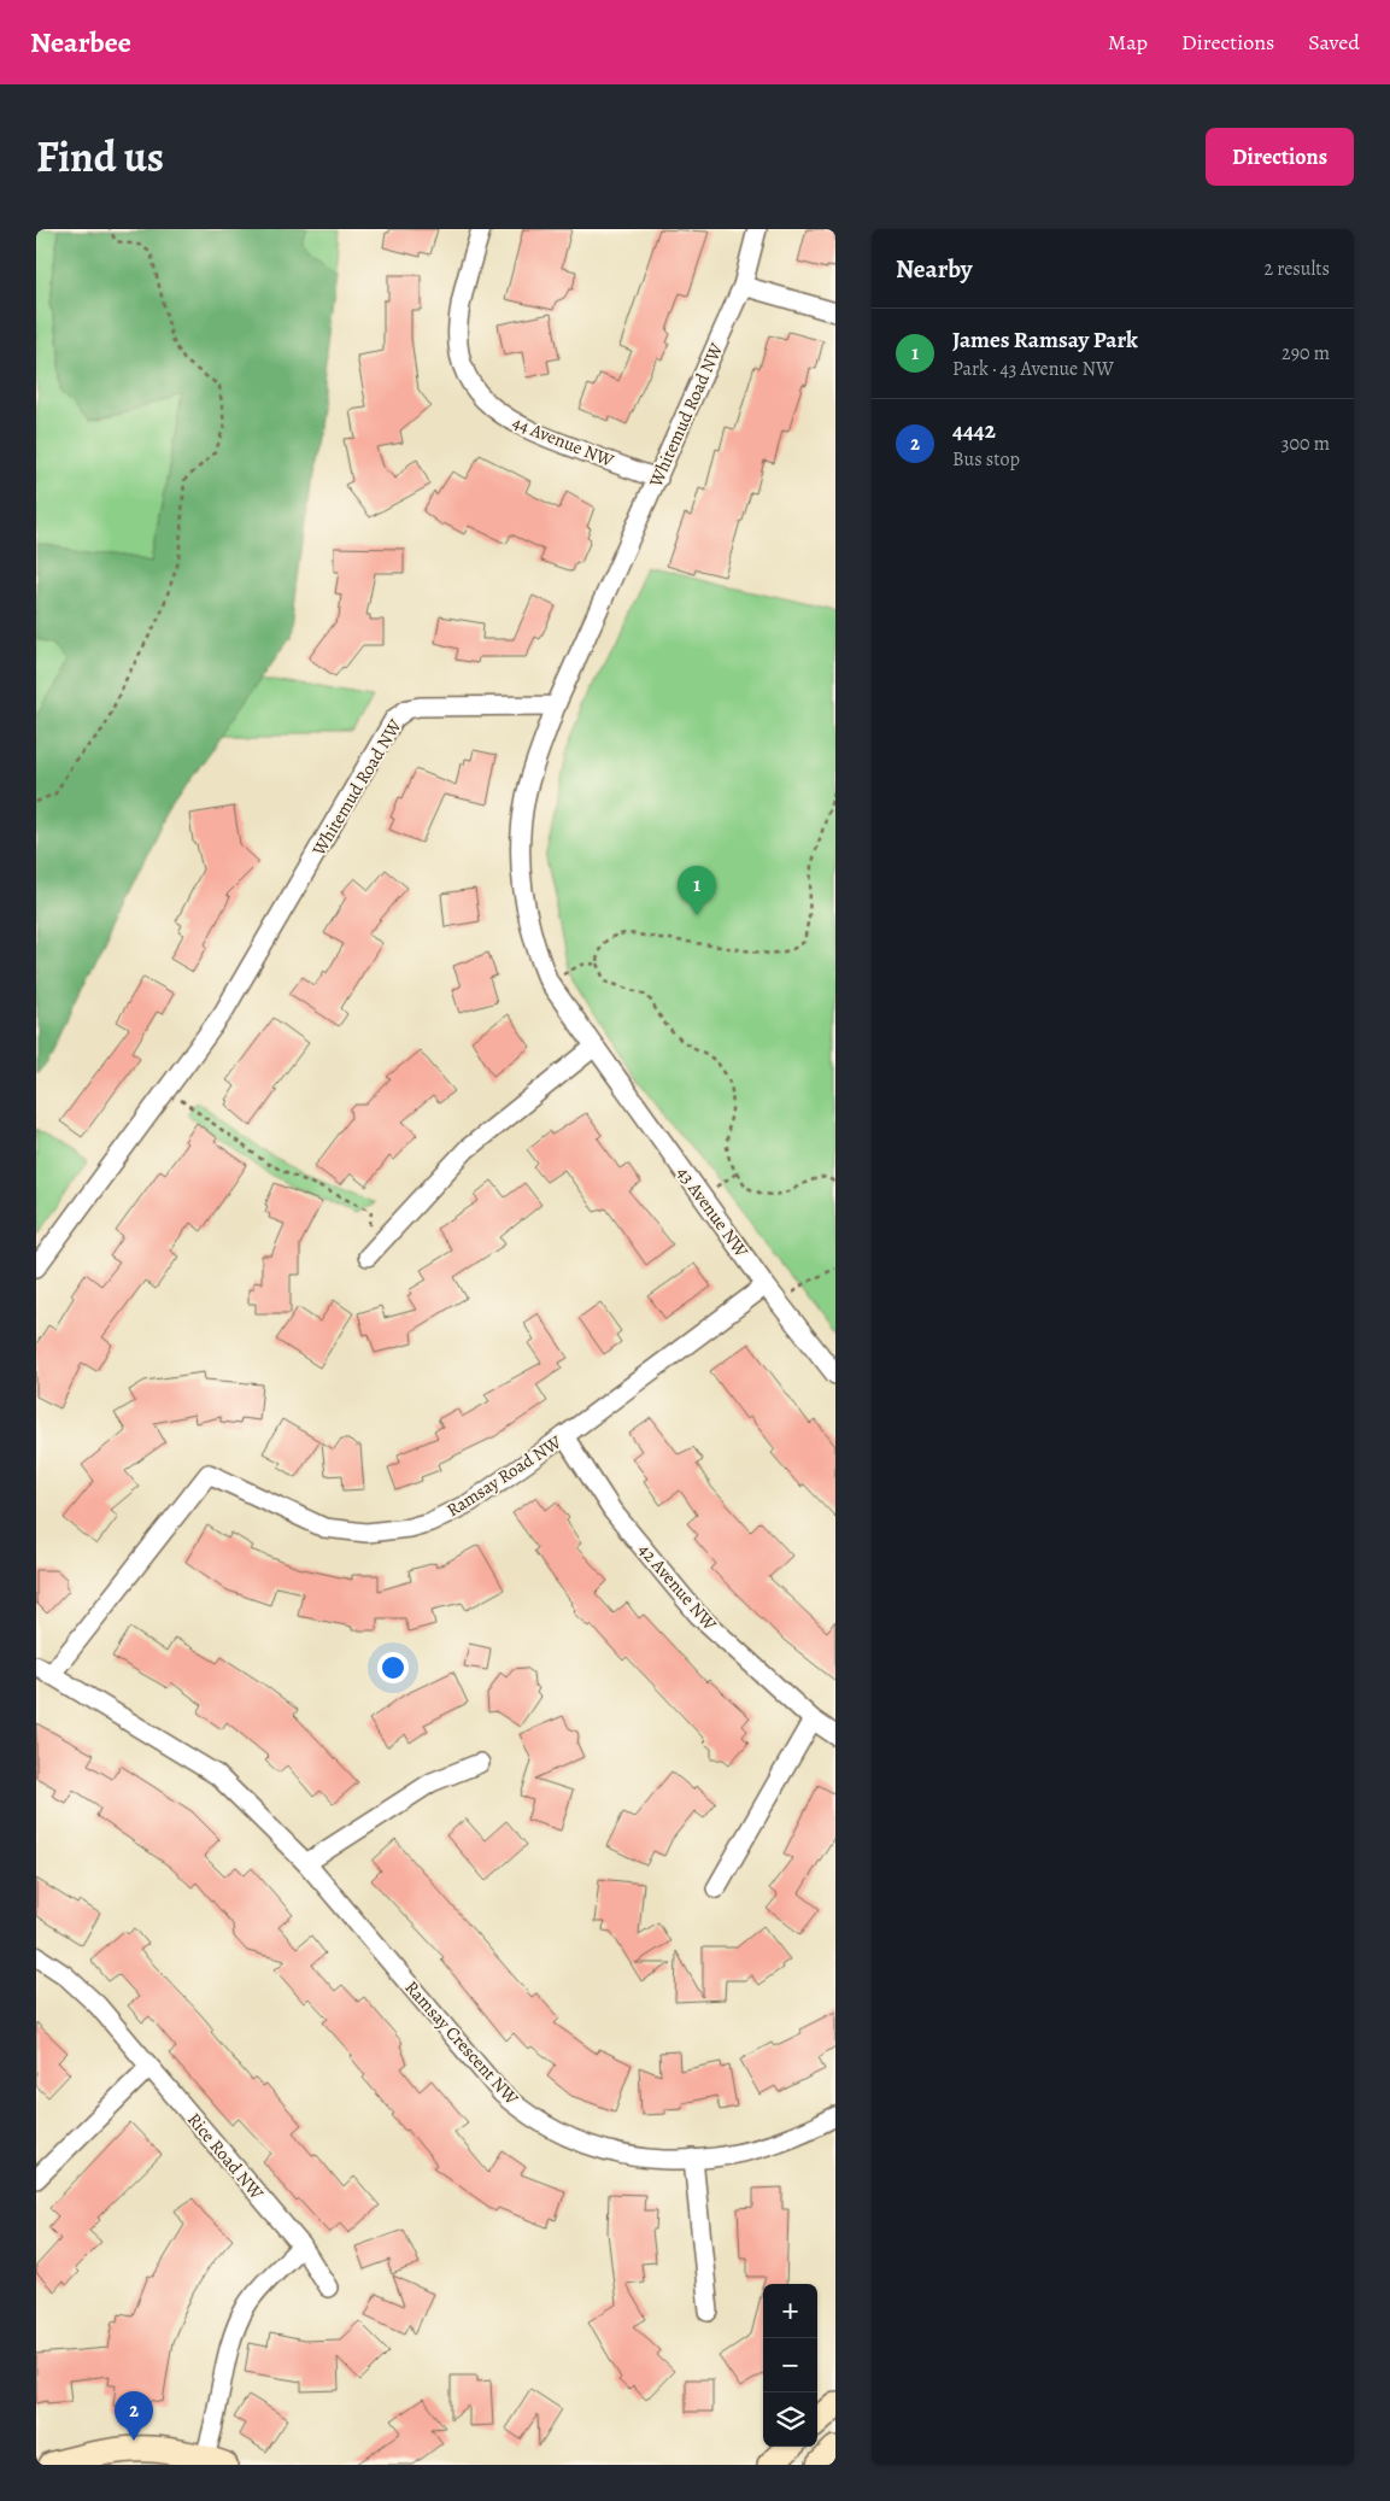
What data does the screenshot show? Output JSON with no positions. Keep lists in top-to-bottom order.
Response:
{
  "streets": {
    "street": [
      "Whitemud Road NW",
      "44 Avenue NW",
      "43 Avenue NW",
      "Ramsay Road NW",
      "42 Avenue NW",
      "Ramsay Crescent NW",
      "Rice Road NW"
    ]
  },
  "crossings": [
    ["Whitemud Road NW", "44 Avenue NW"],
    ["Whitemud Road NW", "43 Avenue NW"],
    ["43 Avenue NW", "Ramsay Road NW"],
    ["Ramsay Road NW", "42 Avenue NW"],
    ["Ramsay Road NW", "Ramsay Crescent NW"]
  ],
  "page": {
    "header": "Nearbee",
    "nav": ["Map", "Directions", "Saved"],
    "title": "Find us",
    "buttons": "Directions",
    "heading": ["Nearby", "2 results"],
    "list": [
      {
        "mark": "1",
        "name": "James Ramsay Park",
        "note": "Park · 43 Avenue NW",
        "value": "290 m"
      },
      {
        "mark": "2",
        "name": "4442",
        "note": "Bus stop",
        "value": "300 m"
      }
    ],
    "pins": ["1", "2"],
    "map_buttons": ["+", "−"]
  }
}
